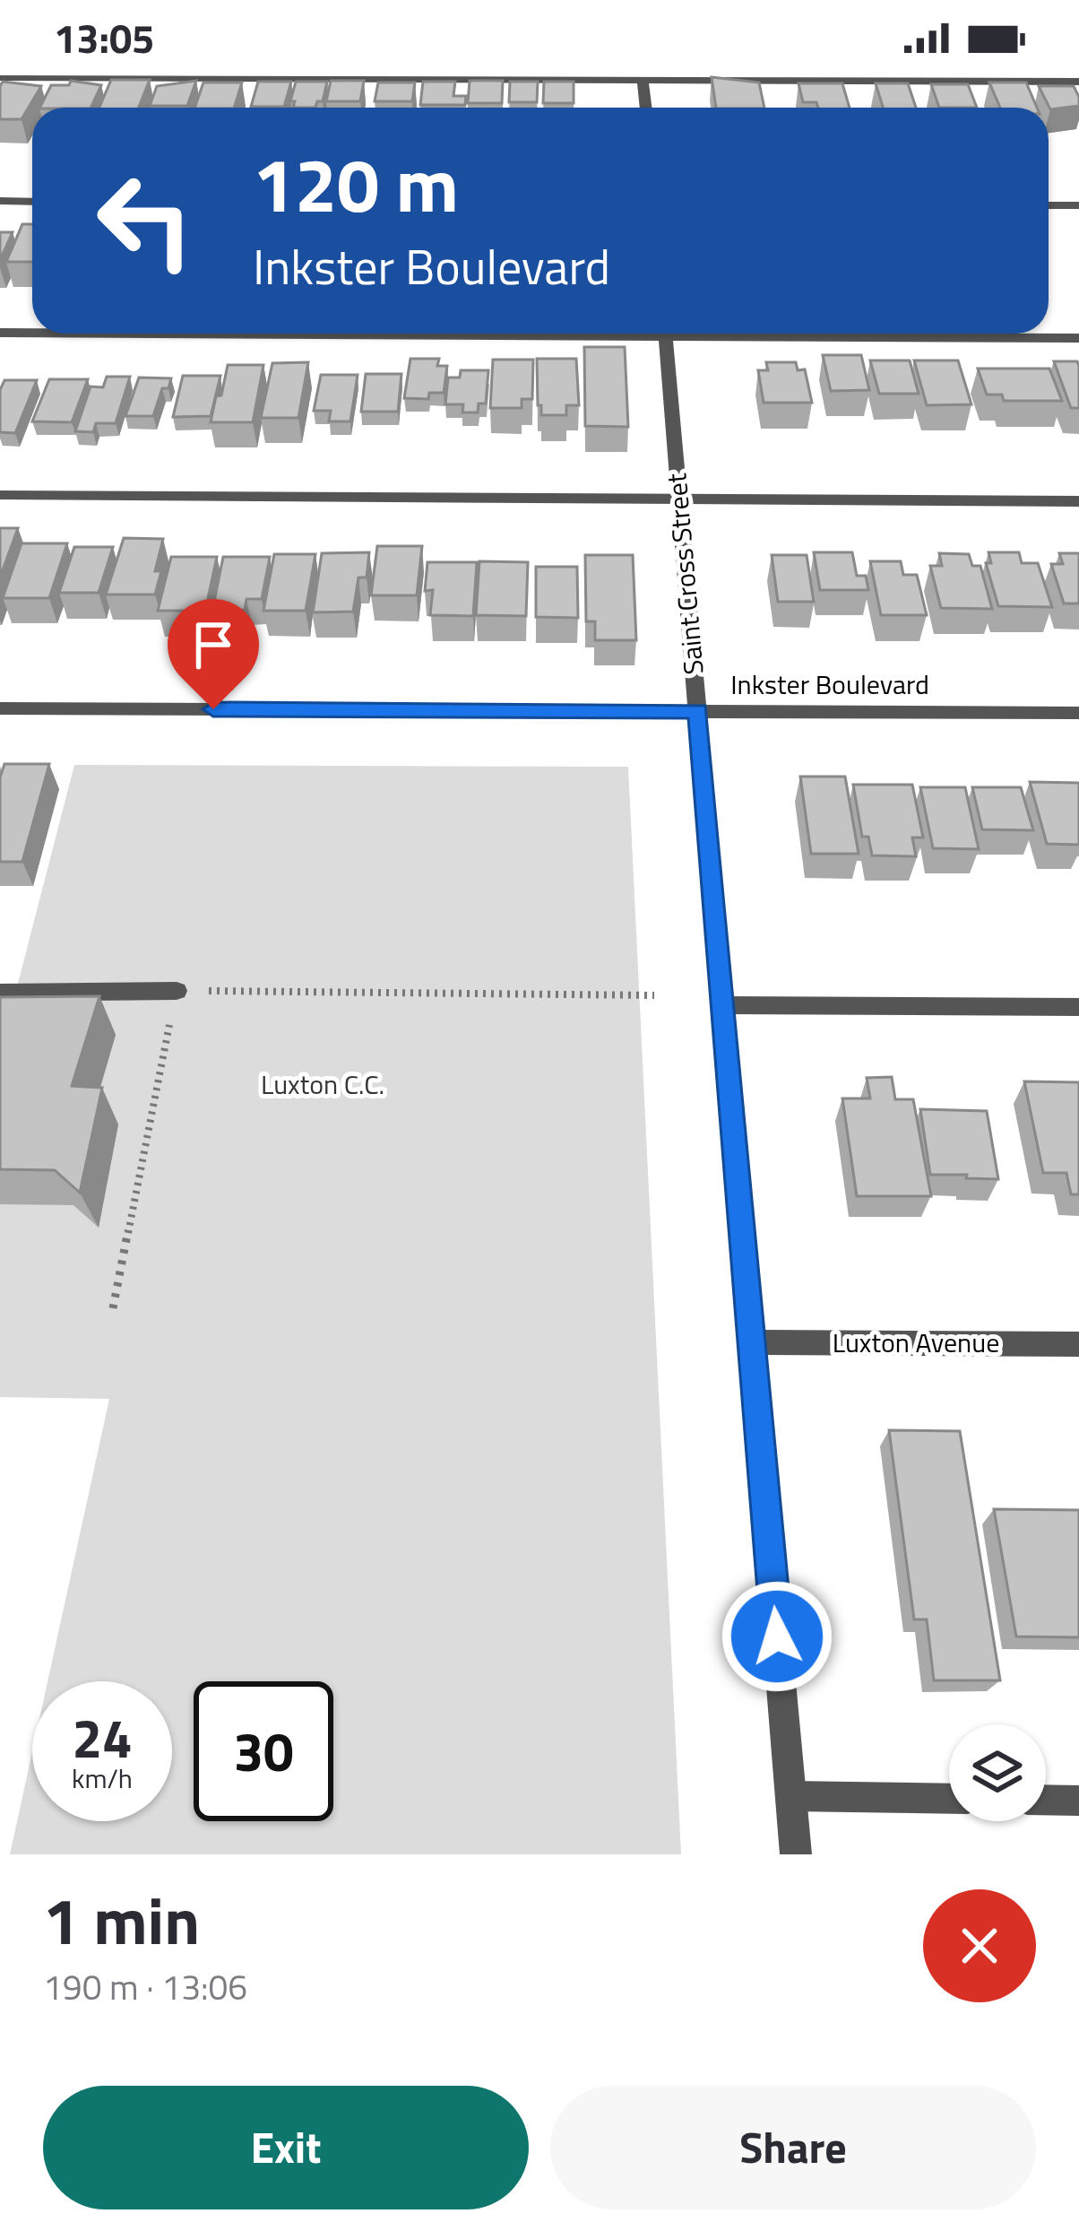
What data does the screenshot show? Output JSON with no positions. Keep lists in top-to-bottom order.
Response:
{
  "streets": {
    "street": ["Saint Cross Street", "Inkster Boulevard", "Luxton Avenue"]
  },
  "crossings": [
    ["Saint Cross Street", "Inkster Boulevard"],
    ["Saint Cross Street", "Luxton Avenue"]
  ],
  "parks": ["Luxton C.C."],
  "page": {
    "status": "13:05",
    "turn": ["120 m", "Inkster Boulevard"],
    "speed": "24 km/h",
    "limit": "30",
    "heading": ["1 min", "190 m · 13:06"],
    "buttons": ["Exit", "Share"]
  }
}
